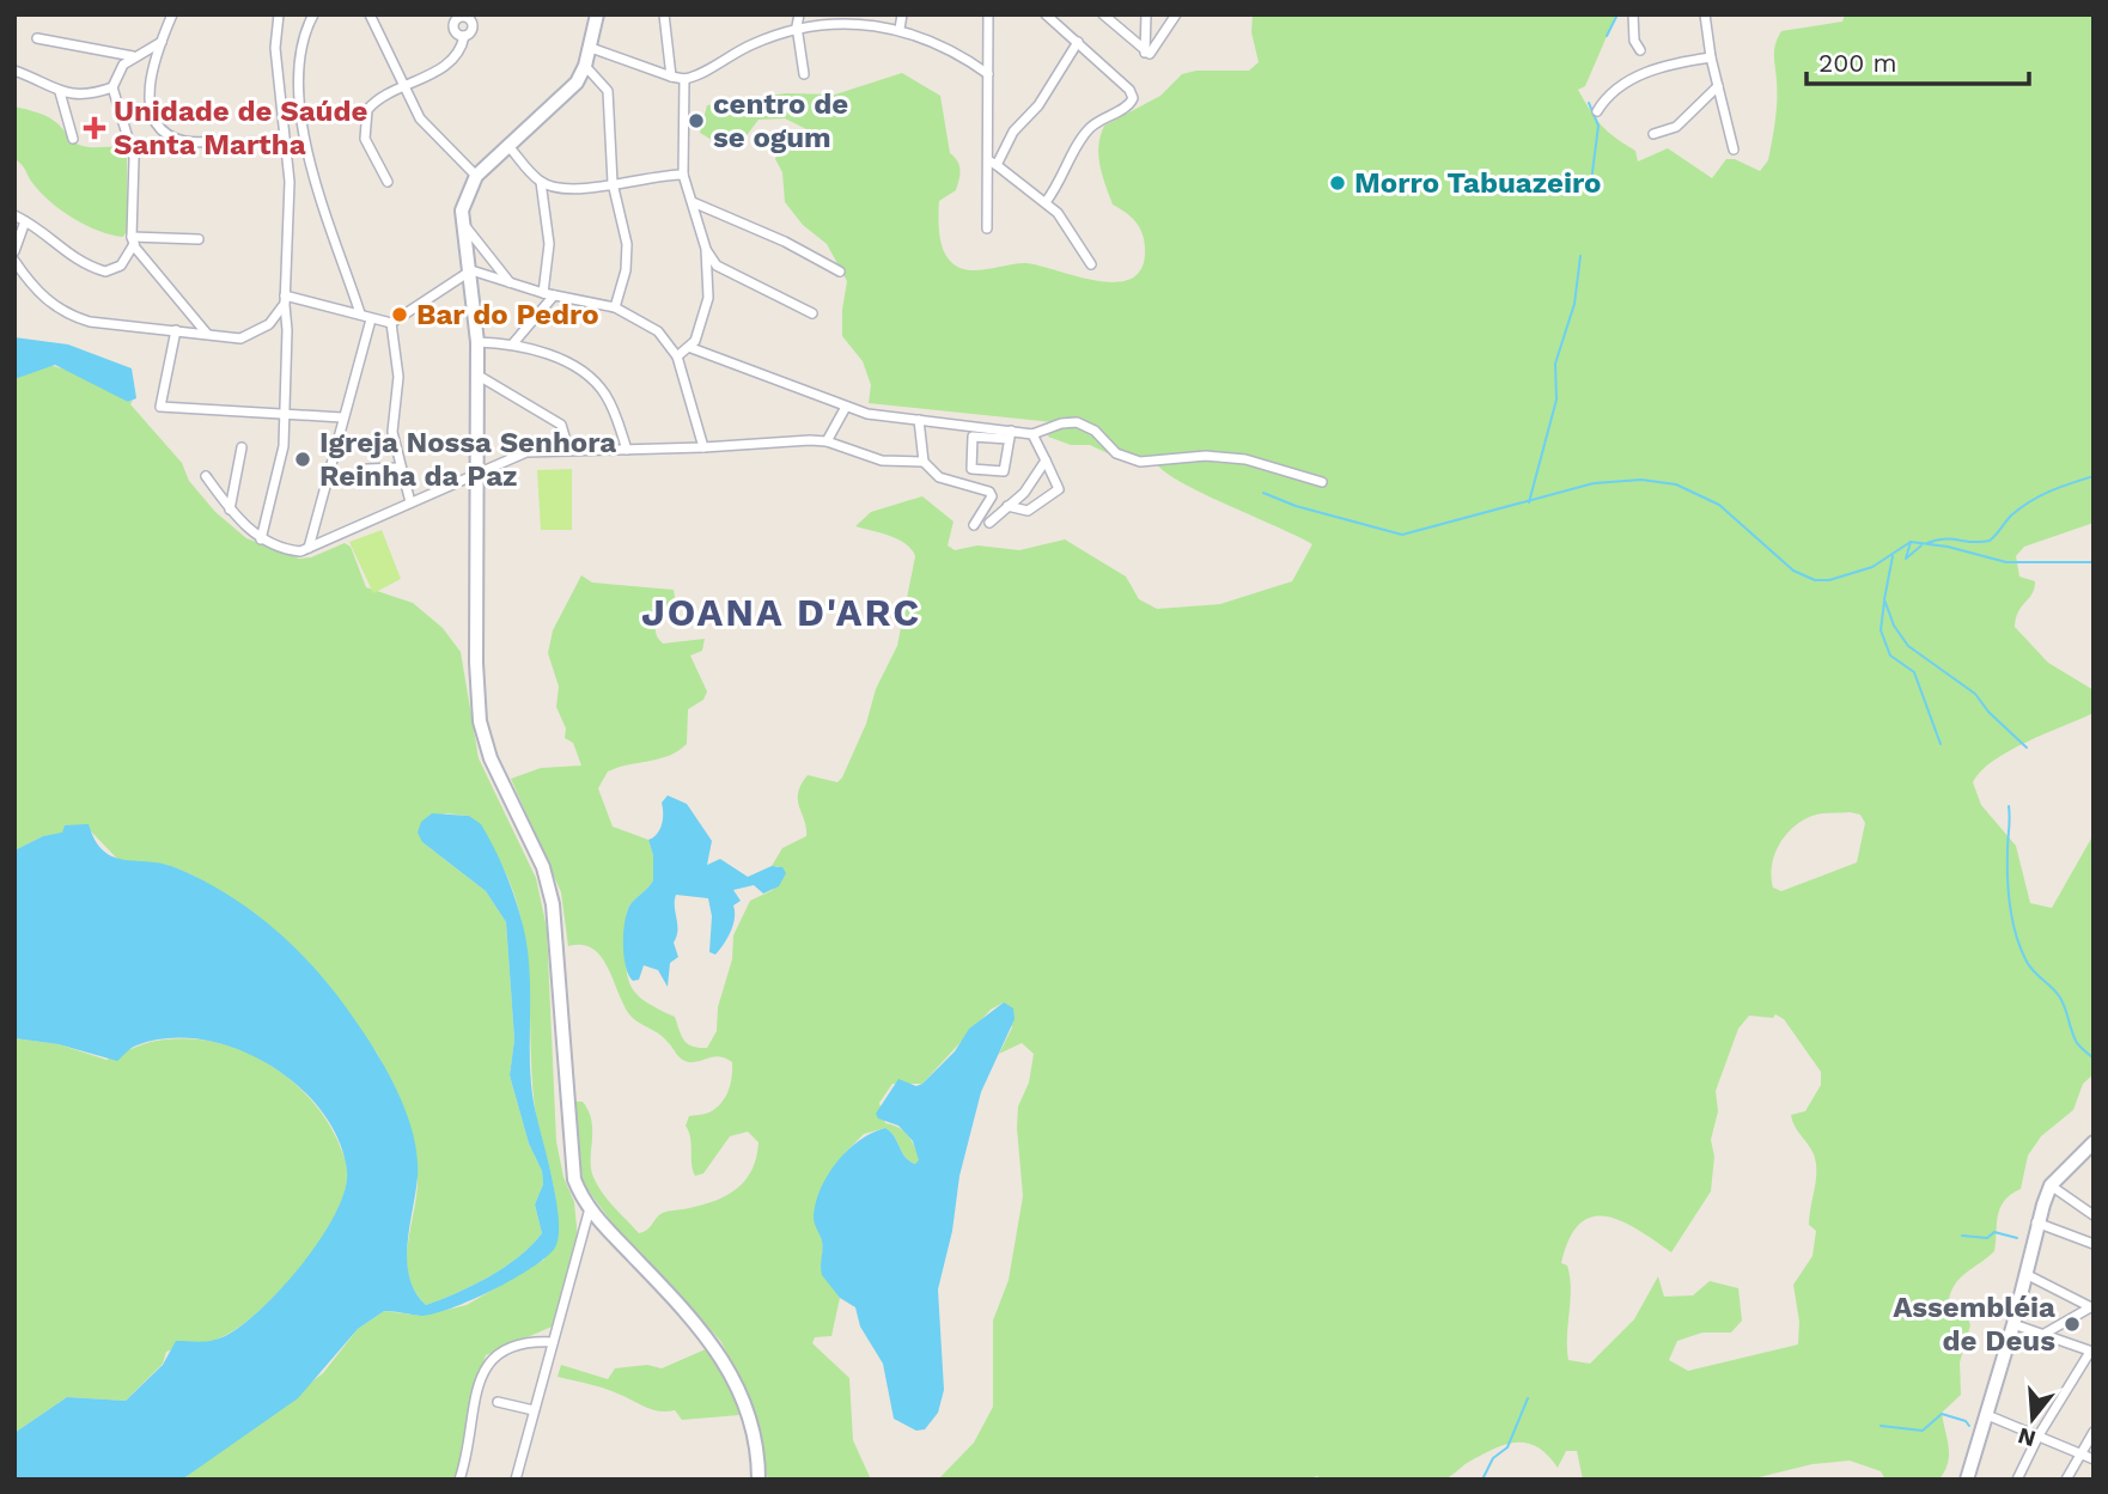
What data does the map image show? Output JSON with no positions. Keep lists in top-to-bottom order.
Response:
{
  "districts": ["JOANA D'ARC"],
  "places": {
    "other": [
      "centro de se ogum",
      "Morro Tabuazeiro",
      "Bar do Pedro",
      "Igreja Nossa Senhora Reinha da Paz",
      "Assembléia de Deus"
    ],
    "health": ["Unidade de Saúde Santa Martha"]
  },
  "scale_bar": "200 m",
  "north": "bottom"
}
